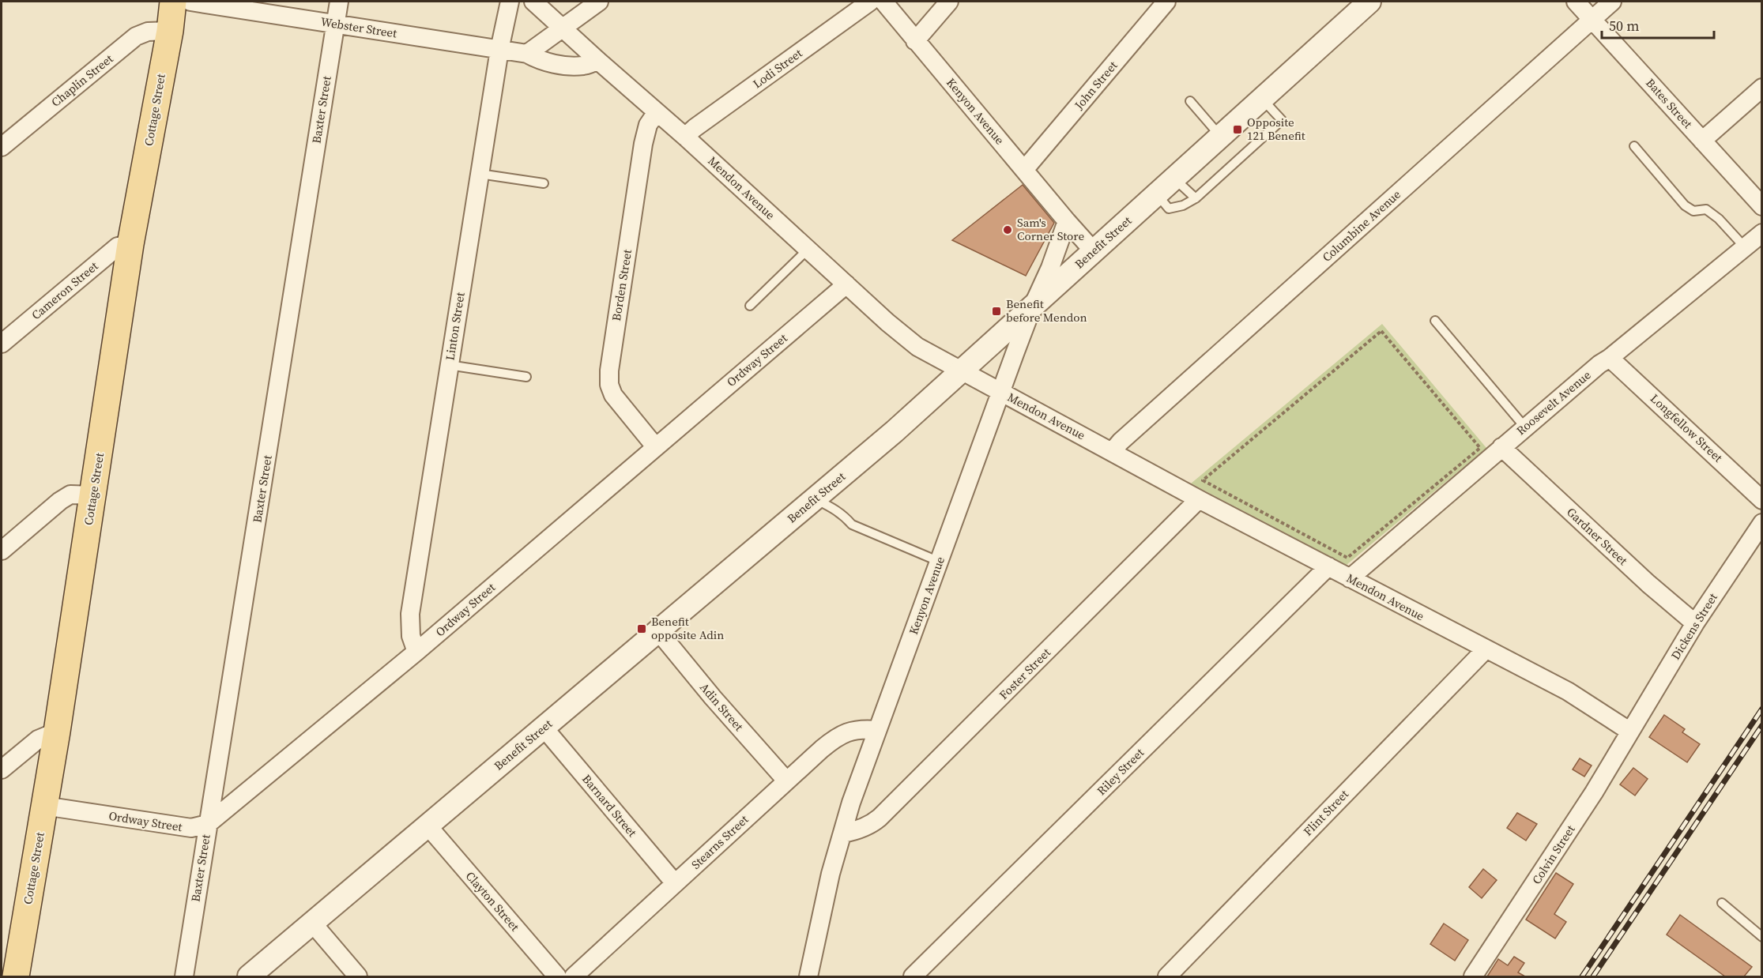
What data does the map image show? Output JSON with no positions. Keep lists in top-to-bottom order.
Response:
{
  "streets": {
    "main road": ["Cottage Street"],
    "street": [
      "Webster Street",
      "Lodi Street",
      "Chaplin Street",
      "John Street",
      "Bates Street",
      "Baxter Street",
      "Kenyon Avenue",
      "Mendon Avenue",
      "Columbine Avenue",
      "Benefit Street",
      "Borden Street",
      "Cameron Street",
      "Linton Street",
      "Ordway Street",
      "Roosevelt Avenue",
      "Longfellow Street",
      "Gardner Street",
      "Dickens Street",
      "Foster Street",
      "Adin Street",
      "Riley Street",
      "Barnard Street",
      "Flint Street",
      "Stearns Street",
      "Colvin Street",
      "Clayton Street"
    ]
  },
  "crossings": [
    ["Webster Street", "Baxter Street"],
    ["Webster Street", "Mendon Avenue"],
    ["Webster Street", "Linton Street"],
    ["Lodi Street", "Mendon Avenue"],
    ["Chaplin Street", "Cottage Street"],
    ["John Street", "Kenyon Avenue"],
    ["Bates Street", "Columbine Avenue"],
    ["Cottage Street", "Cameron Street"],
    ["Cottage Street", "Ordway Street"],
    ["Baxter Street", "Ordway Street"],
    ["Kenyon Avenue", "Mendon Avenue"],
    ["Kenyon Avenue", "Benefit Street"],
    ["Kenyon Avenue", "Foster Street"],
    ["Kenyon Avenue", "Stearns Street"],
    ["Mendon Avenue", "Columbine Avenue"],
    ["Mendon Avenue", "Benefit Street"],
    ["Mendon Avenue", "Borden Street"],
    ["Mendon Avenue", "Ordway Street"],
    ["Mendon Avenue", "Roosevelt Avenue"],
    ["Mendon Avenue", "Dickens Street"],
    ["Mendon Avenue", "Foster Street"],
    ["Mendon Avenue", "Riley Street"],
    ["Mendon Avenue", "Flint Street"],
    ["Mendon Avenue", "Colvin Street"],
    ["Benefit Street", "Adin Street"],
    ["Benefit Street", "Barnard Street"],
    ["Benefit Street", "Clayton Street"],
    ["Borden Street", "Ordway Street"],
    ["Linton Street", "Ordway Street"],
    ["Roosevelt Avenue", "Longfellow Street"],
    ["Roosevelt Avenue", "Gardner Street"],
    ["Gardner Street", "Dickens Street"],
    ["Dickens Street", "Colvin Street"],
    ["Adin Street", "Stearns Street"],
    ["Barnard Street", "Stearns Street"]
  ],
  "places": {
    "transit": ["Opposite 121 Benefit", "Benefit before Mendon", "Benefit opposite Adin"],
    "other": ["Sam's Corner Store"]
  },
  "scale_bar": "50 m"
}
